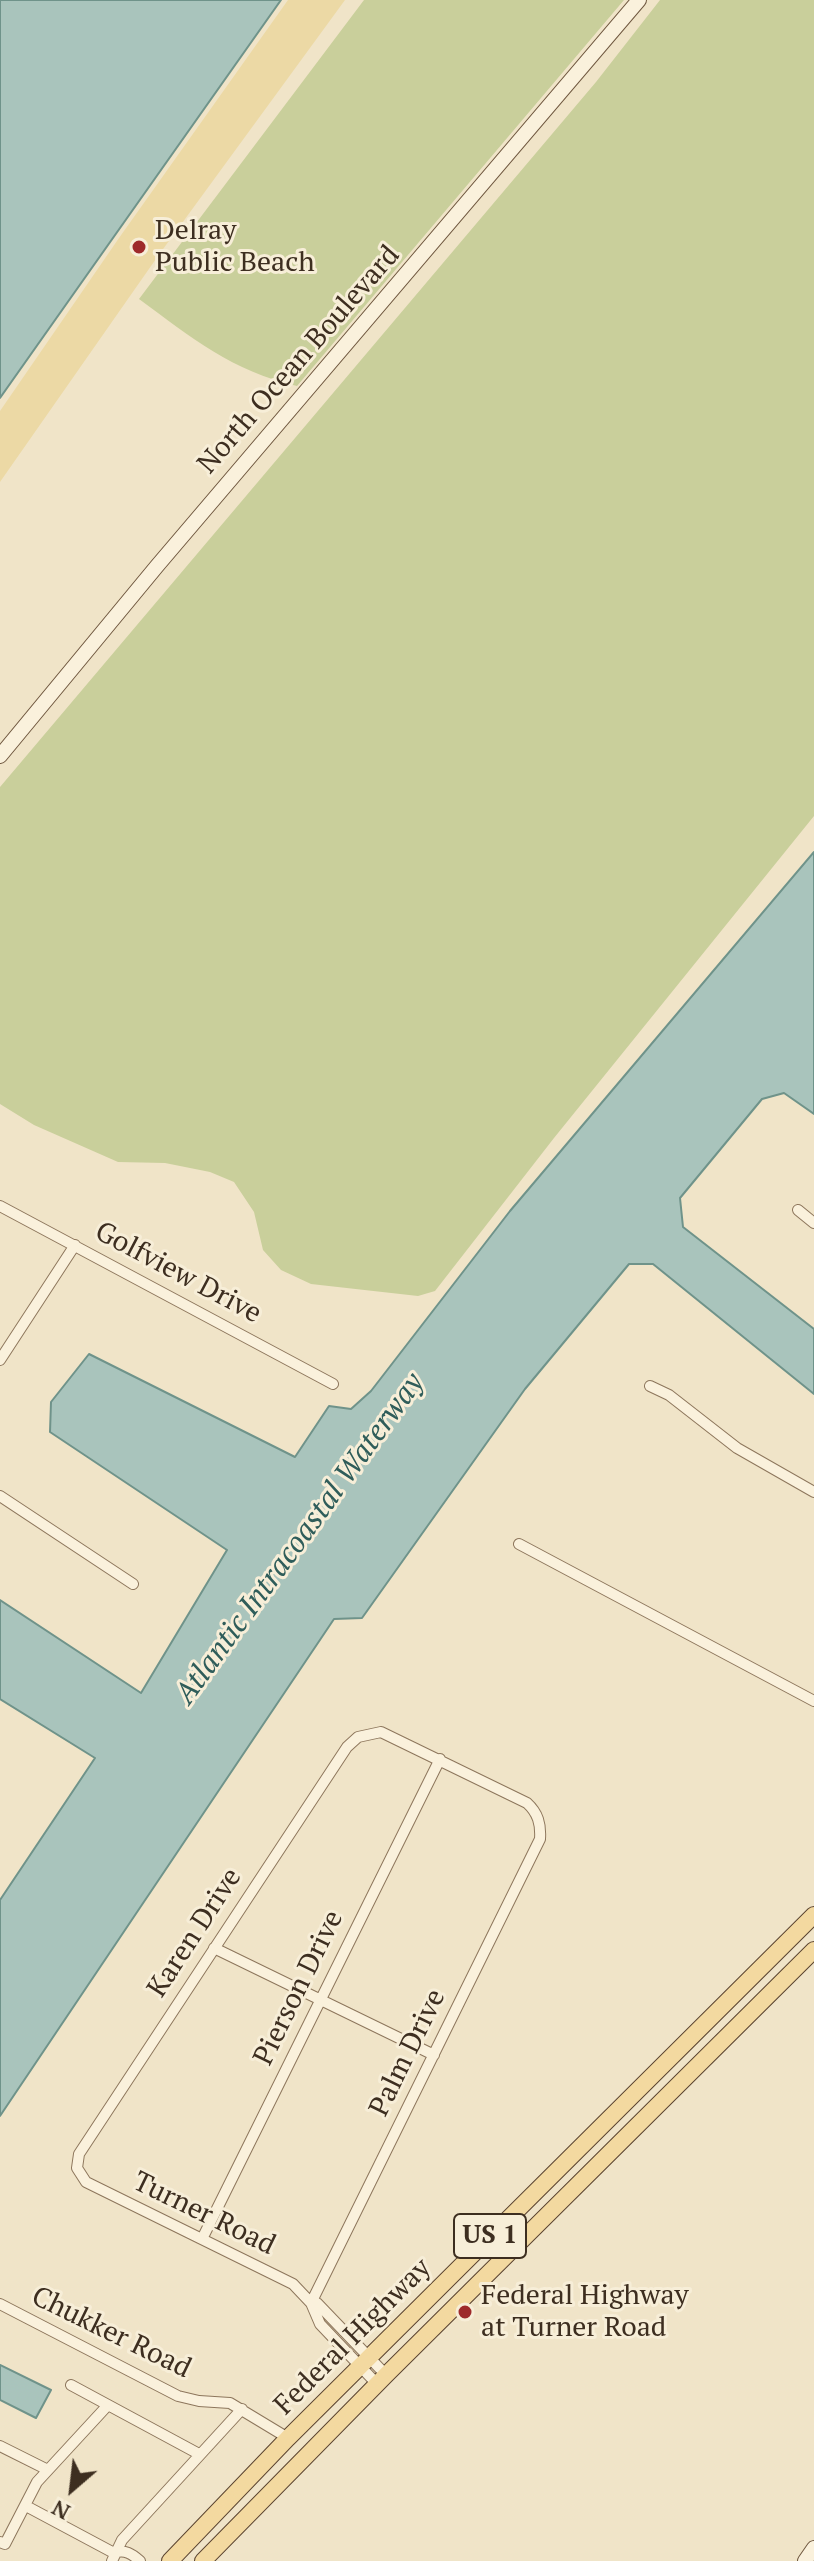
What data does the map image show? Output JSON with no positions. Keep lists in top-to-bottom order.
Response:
{
  "streets": {
    "main road": ["North Ocean Boulevard", "US 1", "Federal Highway"],
    "street": [
      "Golfview Drive",
      "Karen Drive",
      "Pierson Drive",
      "Palm Drive",
      "Turner Road",
      "Chukker Road"
    ]
  },
  "crossings": [
    ["Karen Drive", "Pierson Drive"],
    ["Karen Drive", "Palm Drive"],
    ["Karen Drive", "Turner Road"],
    ["Pierson Drive", "Palm Drive"],
    ["Pierson Drive", "Turner Road"],
    ["Palm Drive", "Turner Road"],
    ["Turner Road", "Federal Highway"],
    ["Chukker Road", "Federal Highway"]
  ],
  "water": ["Atlantic Intracoastal Waterway"],
  "places": ["Delray Public Beach", "Federal Highway at Turner Road"],
  "north": "bottom left"
}
